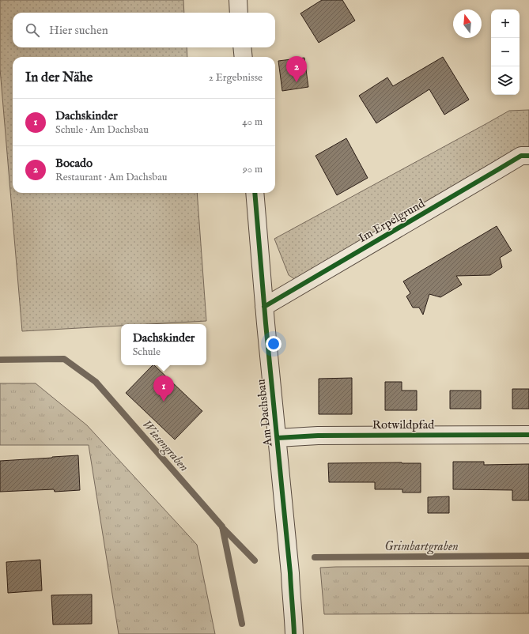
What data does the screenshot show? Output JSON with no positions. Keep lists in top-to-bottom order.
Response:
{
  "streets": {
    "street": ["Im Erpelgrund", "Am Dachsbau", "Rotwildpfad"]
  },
  "crossings": [
    ["Im Erpelgrund", "Am Dachsbau"],
    ["Am Dachsbau", "Rotwildpfad"]
  ],
  "water": ["Wiesengraben", "Grimbartgraben"],
  "north": "top",
  "page": {
    "map_buttons": ["+", "−"],
    "search": "Hier suchen",
    "pins": ["2", "1"],
    "heading": ["In der Nähe", "2 Ergebnisse"],
    "list": [
      {
        "mark": "1",
        "name": "Dachskinder",
        "note": "Schule · Am Dachsbau",
        "value": "40 m"
      },
      {
        "mark": "2",
        "name": "Bocado",
        "note": "Restaurant · Am Dachsbau",
        "value": "90 m"
      }
    ],
    "popup": ["Dachskinder", "Schule"]
  }
}
